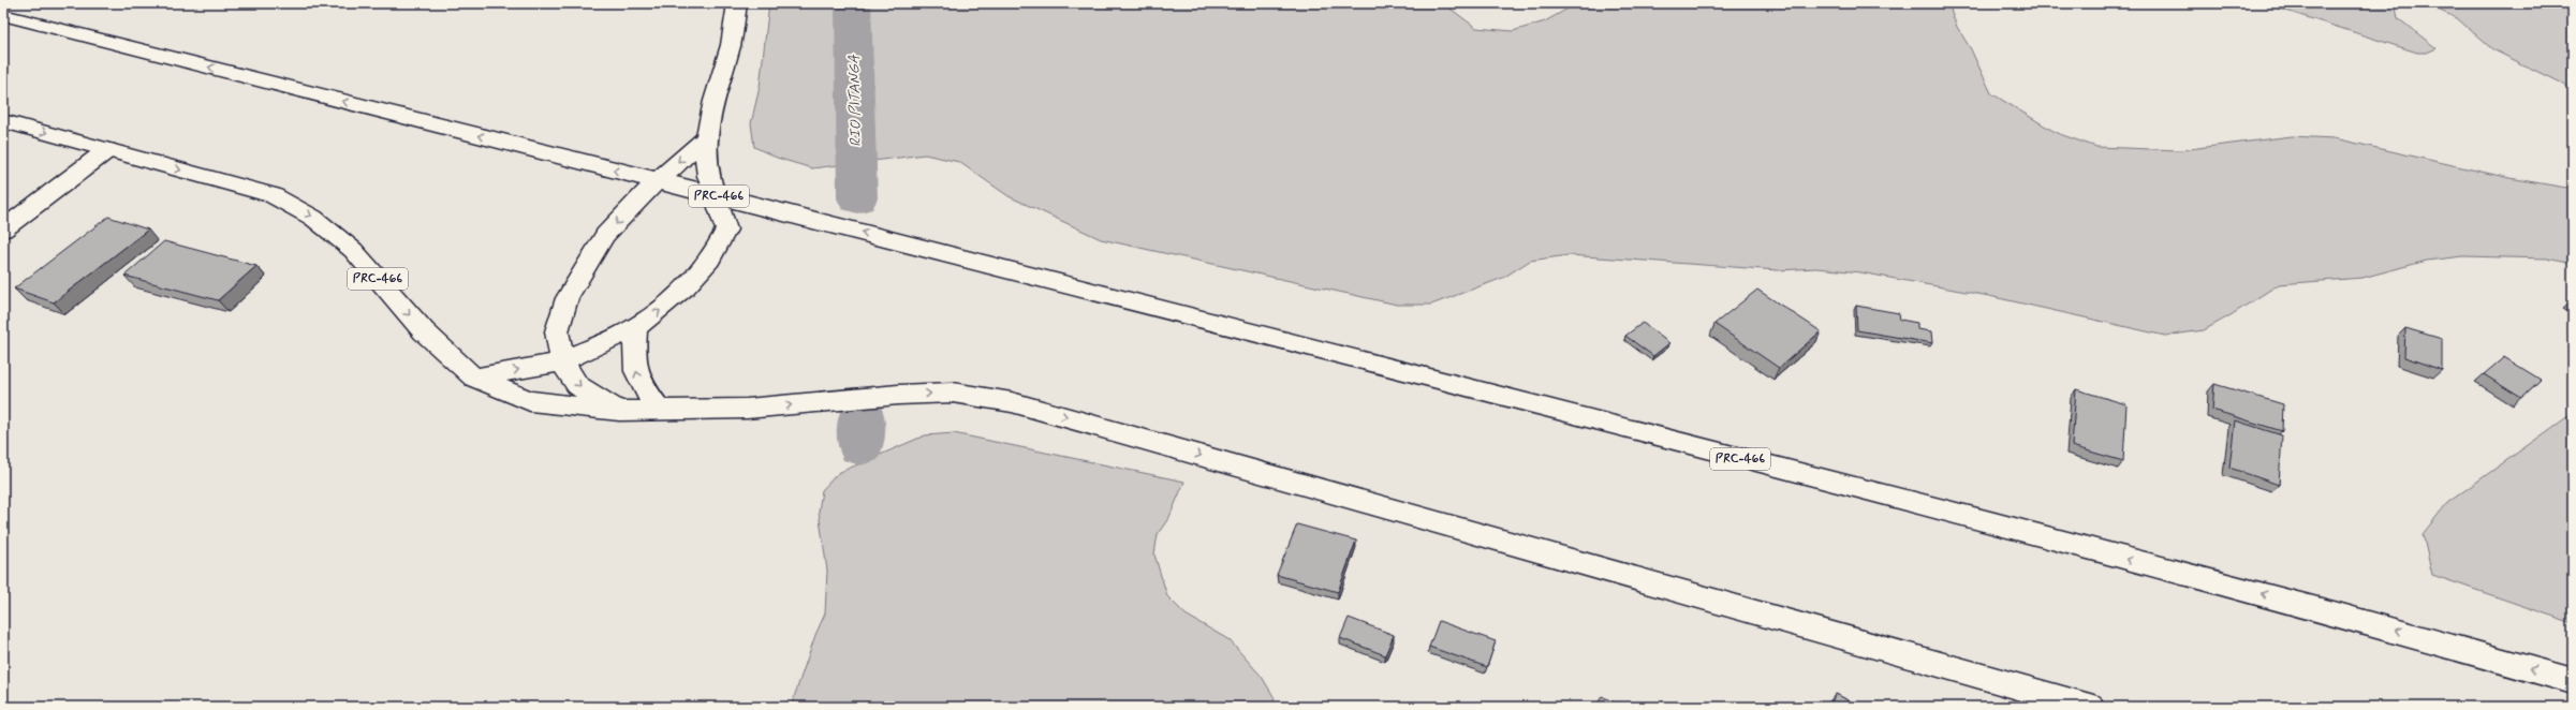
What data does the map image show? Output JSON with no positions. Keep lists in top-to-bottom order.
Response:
{
  "streets": {
    "main road": ["PRC-466"]
  },
  "water": ["RIO PITANGA"]
}
